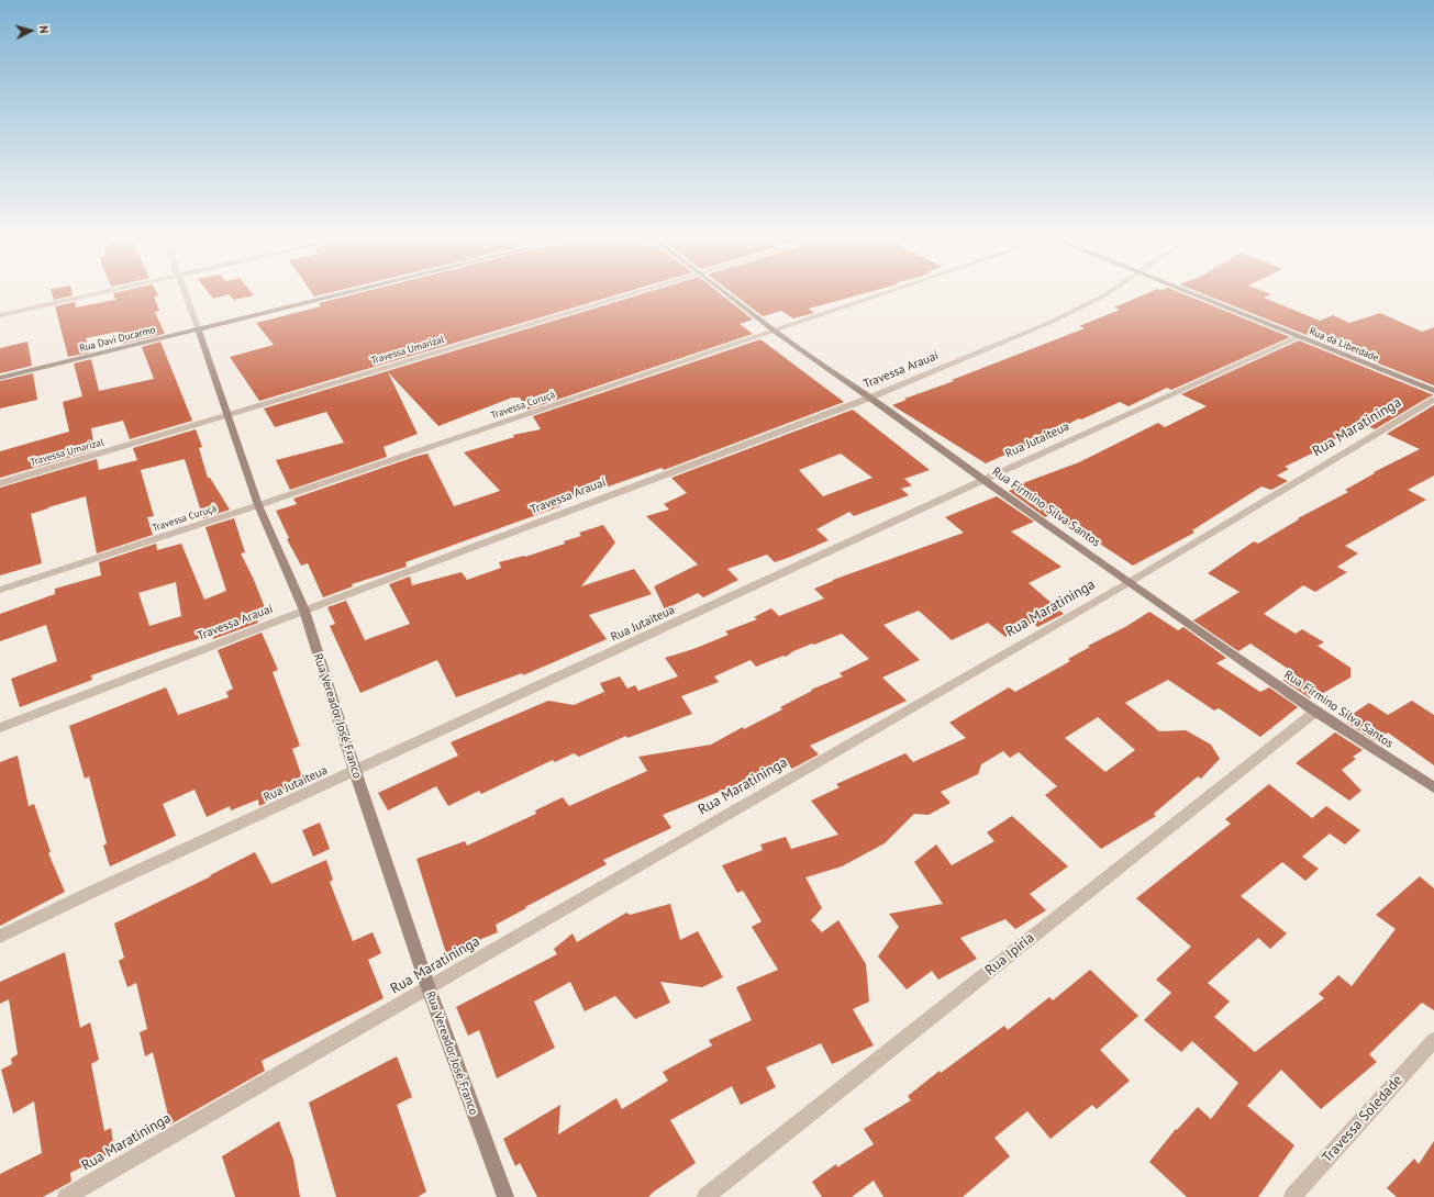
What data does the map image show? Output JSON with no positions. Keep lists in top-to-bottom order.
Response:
{
  "streets": {
    "street": [
      "Rua Davi Ducarmo",
      "Rua da Liberdade",
      "Travessa Umarizal",
      "Travessa Arauaí",
      "Travessa Curuçá",
      "Rua Maratininga",
      "Rua Jutaiteua",
      "Rua Firmino Silva Santos",
      "Rua Vereador José Franco",
      "Rua Ipiria",
      "Travessa Soledade"
    ]
  },
  "crossings": [
    ["Rua Davi Ducarmo", "Rua Vereador José Franco"],
    ["Rua da Liberdade", "Rua Jutaiteua"],
    ["Travessa Umarizal", "Rua Vereador José Franco"],
    ["Travessa Arauaí", "Rua Firmino Silva Santos"],
    ["Travessa Arauaí", "Rua Vereador José Franco"],
    ["Travessa Curuçá", "Rua Firmino Silva Santos"],
    ["Travessa Curuçá", "Rua Vereador José Franco"],
    ["Rua Maratininga", "Rua Firmino Silva Santos"],
    ["Rua Maratininga", "Rua Vereador José Franco"],
    ["Rua Jutaiteua", "Rua Firmino Silva Santos"],
    ["Rua Jutaiteua", "Rua Vereador José Franco"],
    ["Rua Firmino Silva Santos", "Rua Ipiria"]
  ],
  "north": "right"
}
